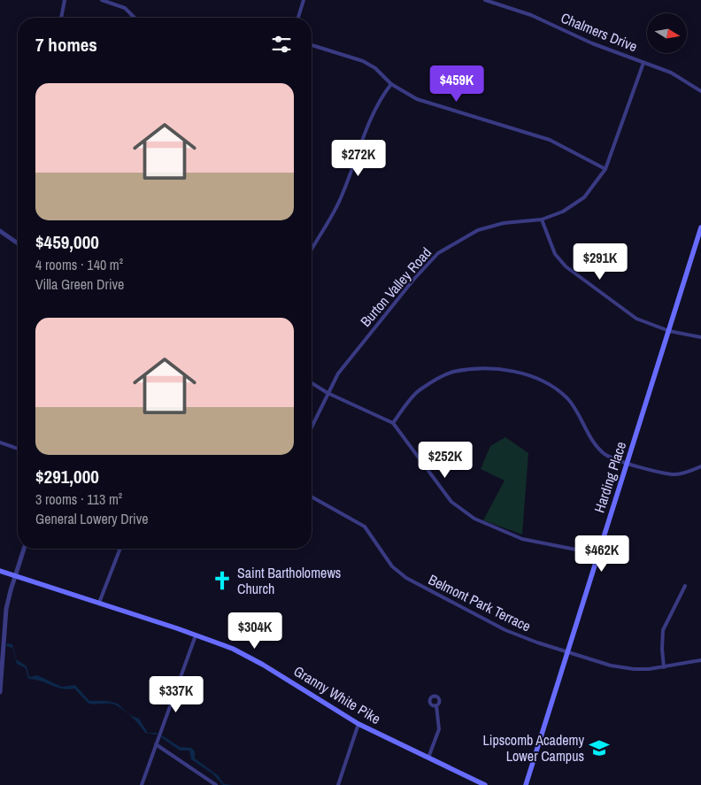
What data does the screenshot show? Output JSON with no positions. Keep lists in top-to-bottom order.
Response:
{
  "streets": {
    "main road": ["Harding Place", "Granny White Pike"],
    "street": ["Chalmers Drive", "Burton Valley Road", "Belmont Park Terrace"]
  },
  "crossings": [
    ["Chalmers Drive", "Burton Valley Road"],
    ["Harding Place", "Belmont Park Terrace"]
  ],
  "places": {
    "church": ["Saint Bartholomews Church"],
    "school or university": ["Lipscomb Academy Lower Campus"]
  },
  "north": "right",
  "page": {
    "heading": "7 homes",
    "price": [
      "$459K",
      "$272K",
      "$291K",
      "$252K",
      "$462K",
      "$304K",
      "$337K"
    ],
    "list": [
      {
        "name": "$459,000",
        "note": "4 rooms · 140 m² · Villa Green Drive"
      },
      {
        "name": "$291,000",
        "note": "3 rooms · 113 m² · General Lowery Drive"
      }
    ]
  }
}
